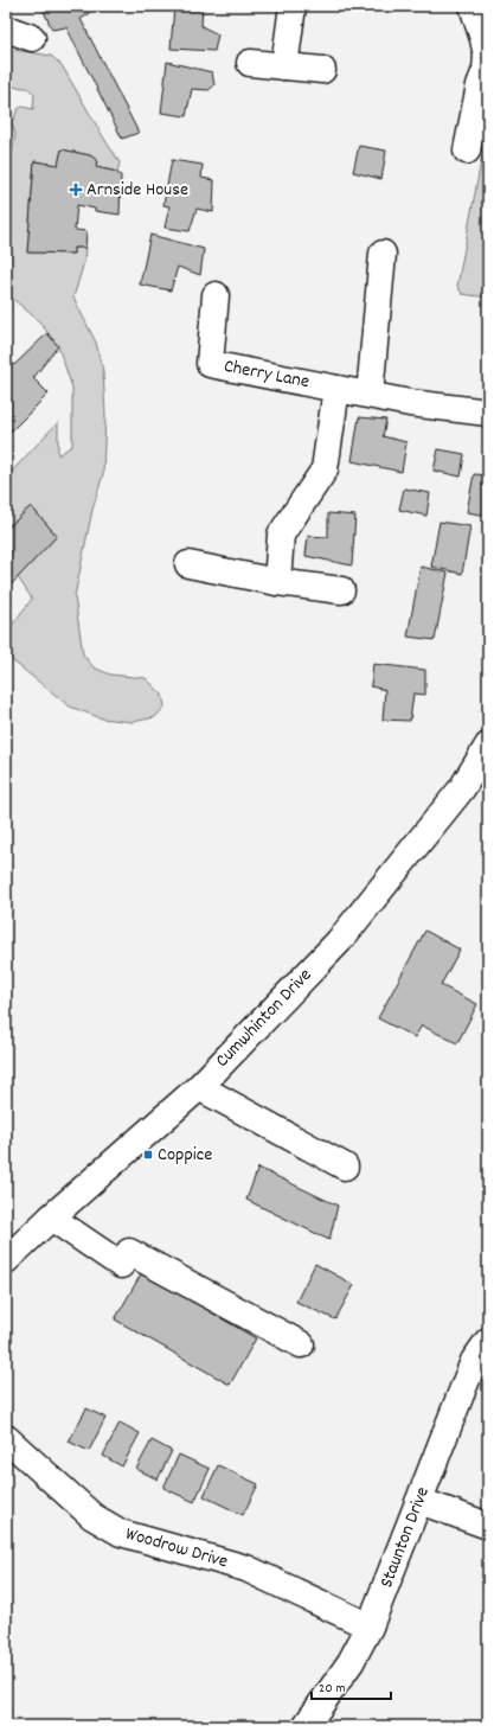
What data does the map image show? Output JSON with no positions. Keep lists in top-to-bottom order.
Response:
{
  "streets": {
    "street": [
      "Cherry Lane",
      "Cumwhinton Drive",
      "Staunton Drive",
      "Woodrow Drive"
    ]
  },
  "crossings": [
    ["Staunton Drive", "Woodrow Drive"]
  ],
  "places": {
    "health": ["Arnside House"],
    "transit": ["Coppice"]
  },
  "scale_bar": "20 m"
}
